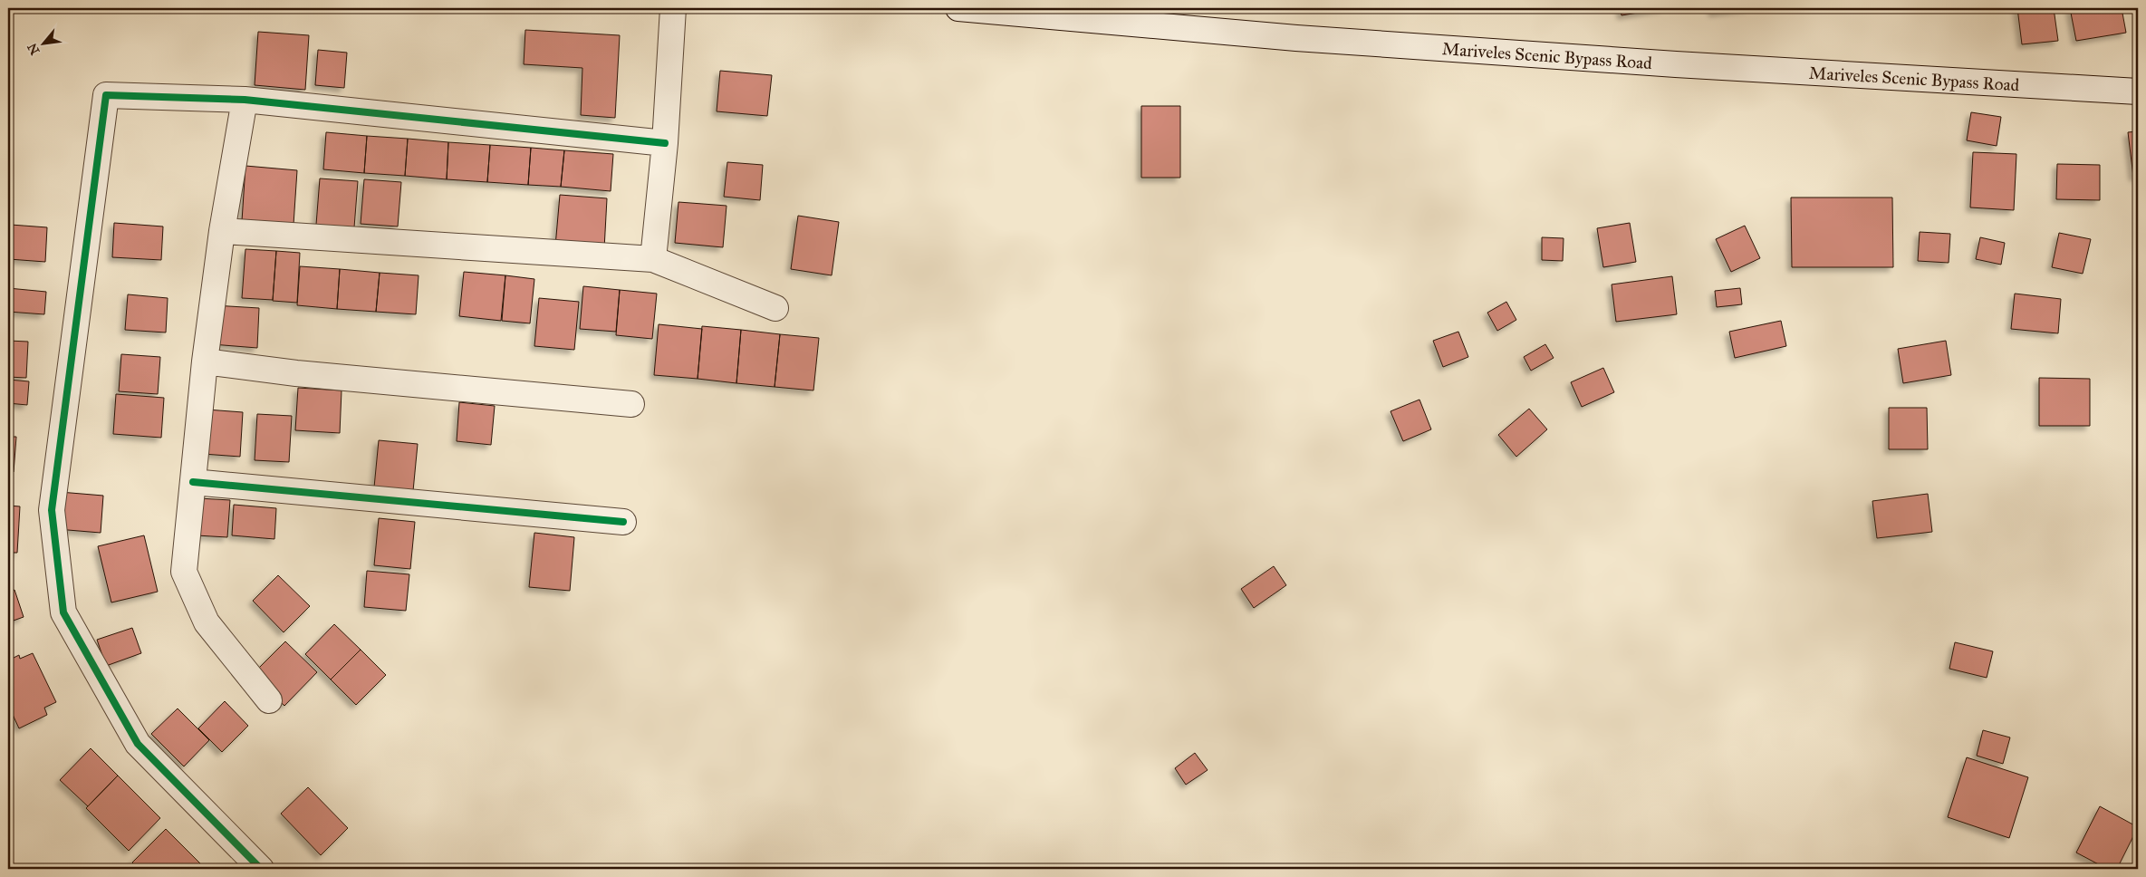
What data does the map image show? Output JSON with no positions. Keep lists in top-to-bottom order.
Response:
{
  "streets": {
    "street": ["Mariveles Scenic Bypass Road"]
  },
  "north": "bottom left"
}
